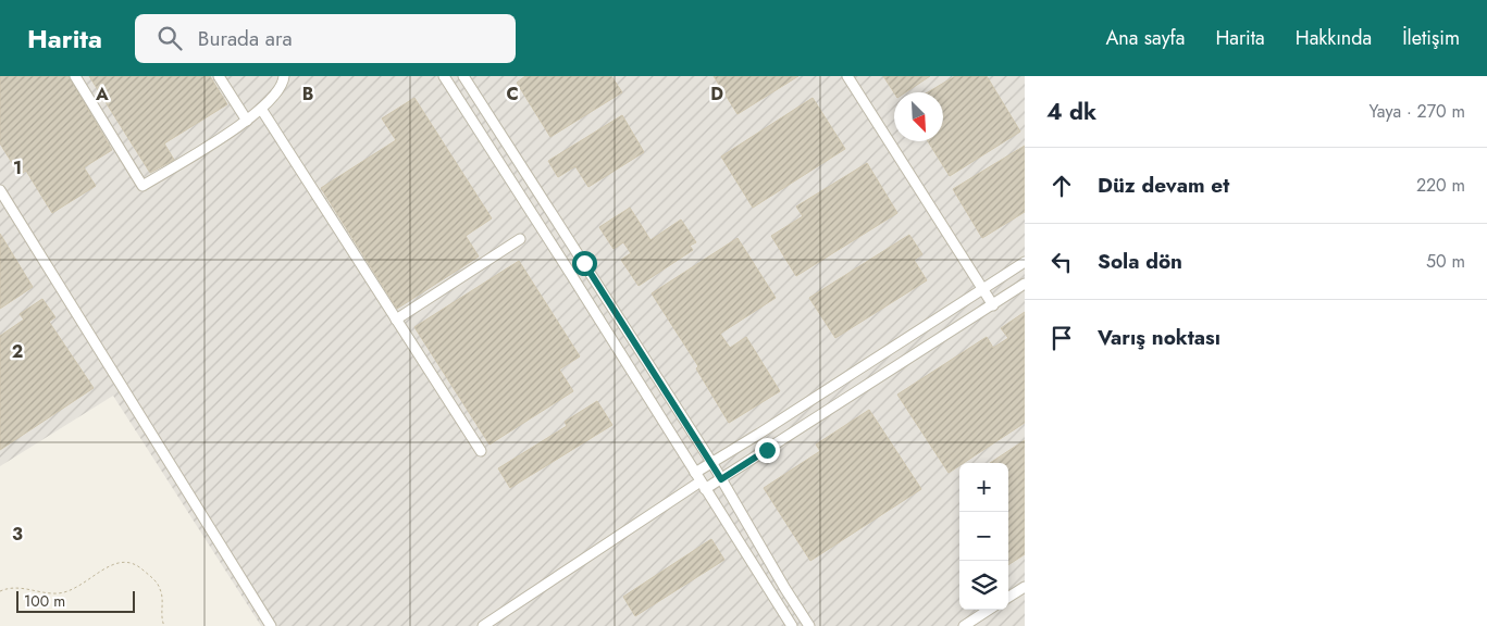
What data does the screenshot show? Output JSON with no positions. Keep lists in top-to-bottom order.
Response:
{
  "scale_bar": "100 m",
  "north": "bottom right",
  "page": {
    "header": "Harita",
    "search": "Burada ara",
    "nav": [
      "Ana sayfa",
      "Harita",
      "Hakkında",
      "İletişim"
    ],
    "heading": ["4 dk", "Yaya · 270 m"],
    "list": [
      ["Düz devam et", "220 m"],
      ["Sola dön", "50 m"],
      "Varış noktası"
    ],
    "map_buttons": ["+", "−"],
    "scale": "100 m"
  },
  "grid": {
    "columns": [
      "A",
      "B",
      "C",
      "D"
    ],
    "rows": ["1", "2", "3"]
  }
}
